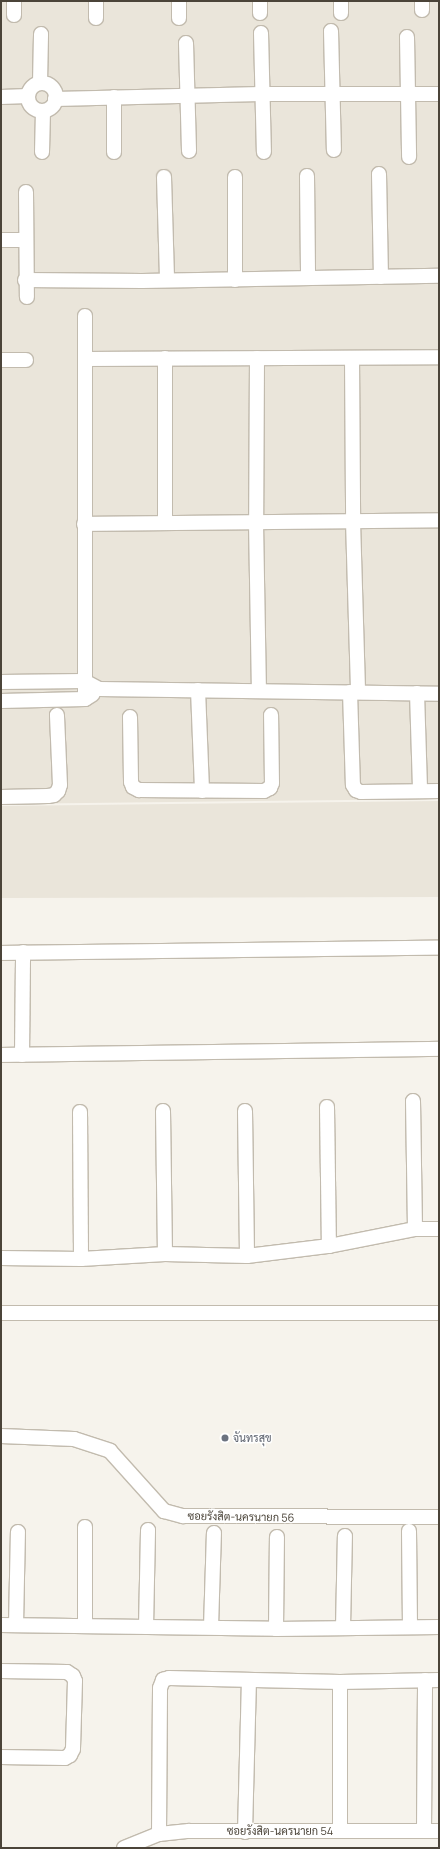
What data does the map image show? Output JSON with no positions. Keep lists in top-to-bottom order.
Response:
{
  "streets": {
    "street": ["ซอยรังสิต-นครนายก 56", "ซอยรังสิต-นครนายก 54"]
  },
  "places": ["จันทรสุข"]
}
